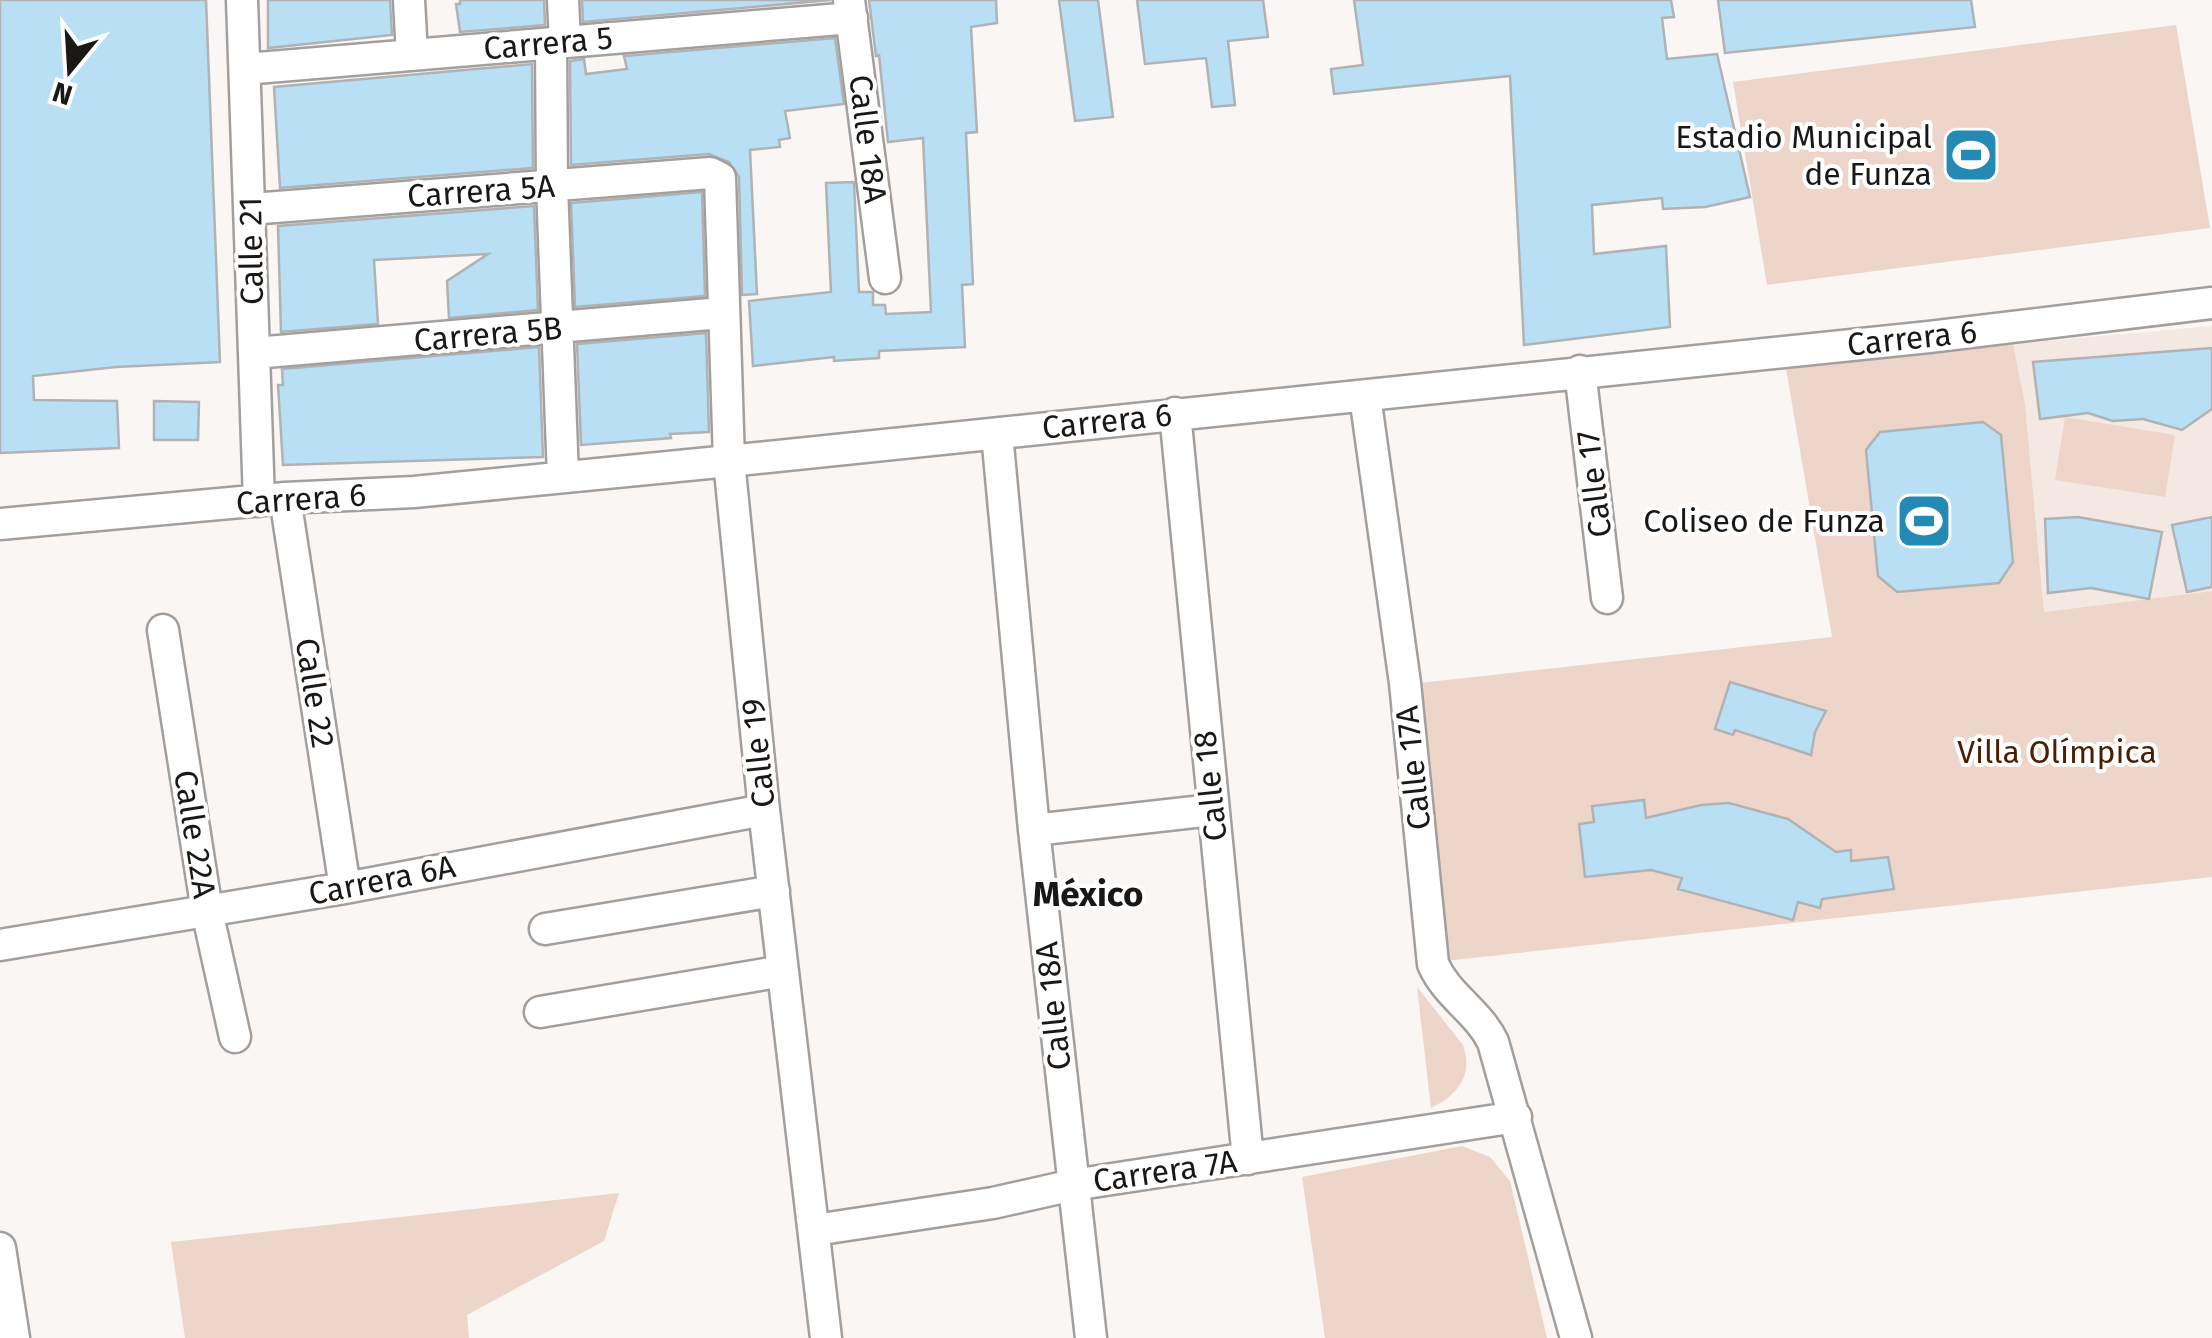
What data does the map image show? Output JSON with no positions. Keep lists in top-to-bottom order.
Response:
{
  "streets": {
    "street": [
      "Carrera 5",
      "Calle 18A",
      "Carrera 5A",
      "Calle 21",
      "Carrera 5B",
      "Carrera 6",
      "Calle 17",
      "Calle 22",
      "Calle 19",
      "Calle 17A",
      "Calle 18",
      "Calle 22A",
      "Carrera 6A",
      "Carrera 7A"
    ]
  },
  "crossings": [
    ["Carrera 5", "Calle 18A"],
    ["Carrera 5", "Calle 21"],
    ["Calle 18A", "Carrera 6"],
    ["Calle 18A", "Carrera 7A"],
    ["Carrera 5A", "Calle 21"],
    ["Carrera 5A", "Calle 19"],
    ["Calle 21", "Carrera 5B"],
    ["Calle 21", "Carrera 6"],
    ["Calle 21", "Calle 22"],
    ["Carrera 5B", "Calle 19"],
    ["Carrera 6", "Calle 17"],
    ["Carrera 6", "Calle 22"],
    ["Carrera 6", "Calle 19"],
    ["Carrera 6", "Calle 17A"],
    ["Carrera 6", "Calle 18"],
    ["Calle 22", "Carrera 6A"],
    ["Calle 19", "Carrera 6A"],
    ["Calle 19", "Carrera 7A"],
    ["Calle 17A", "Carrera 7A"],
    ["Calle 18", "Carrera 7A"],
    ["Calle 22A", "Carrera 6A"]
  ],
  "districts": ["México"],
  "parks": ["Villa Olímpica"],
  "places": {
    "sports": ["Estadio Municipal de Funza", "Coliseo de Funza"]
  },
  "north": "bottom"
}
